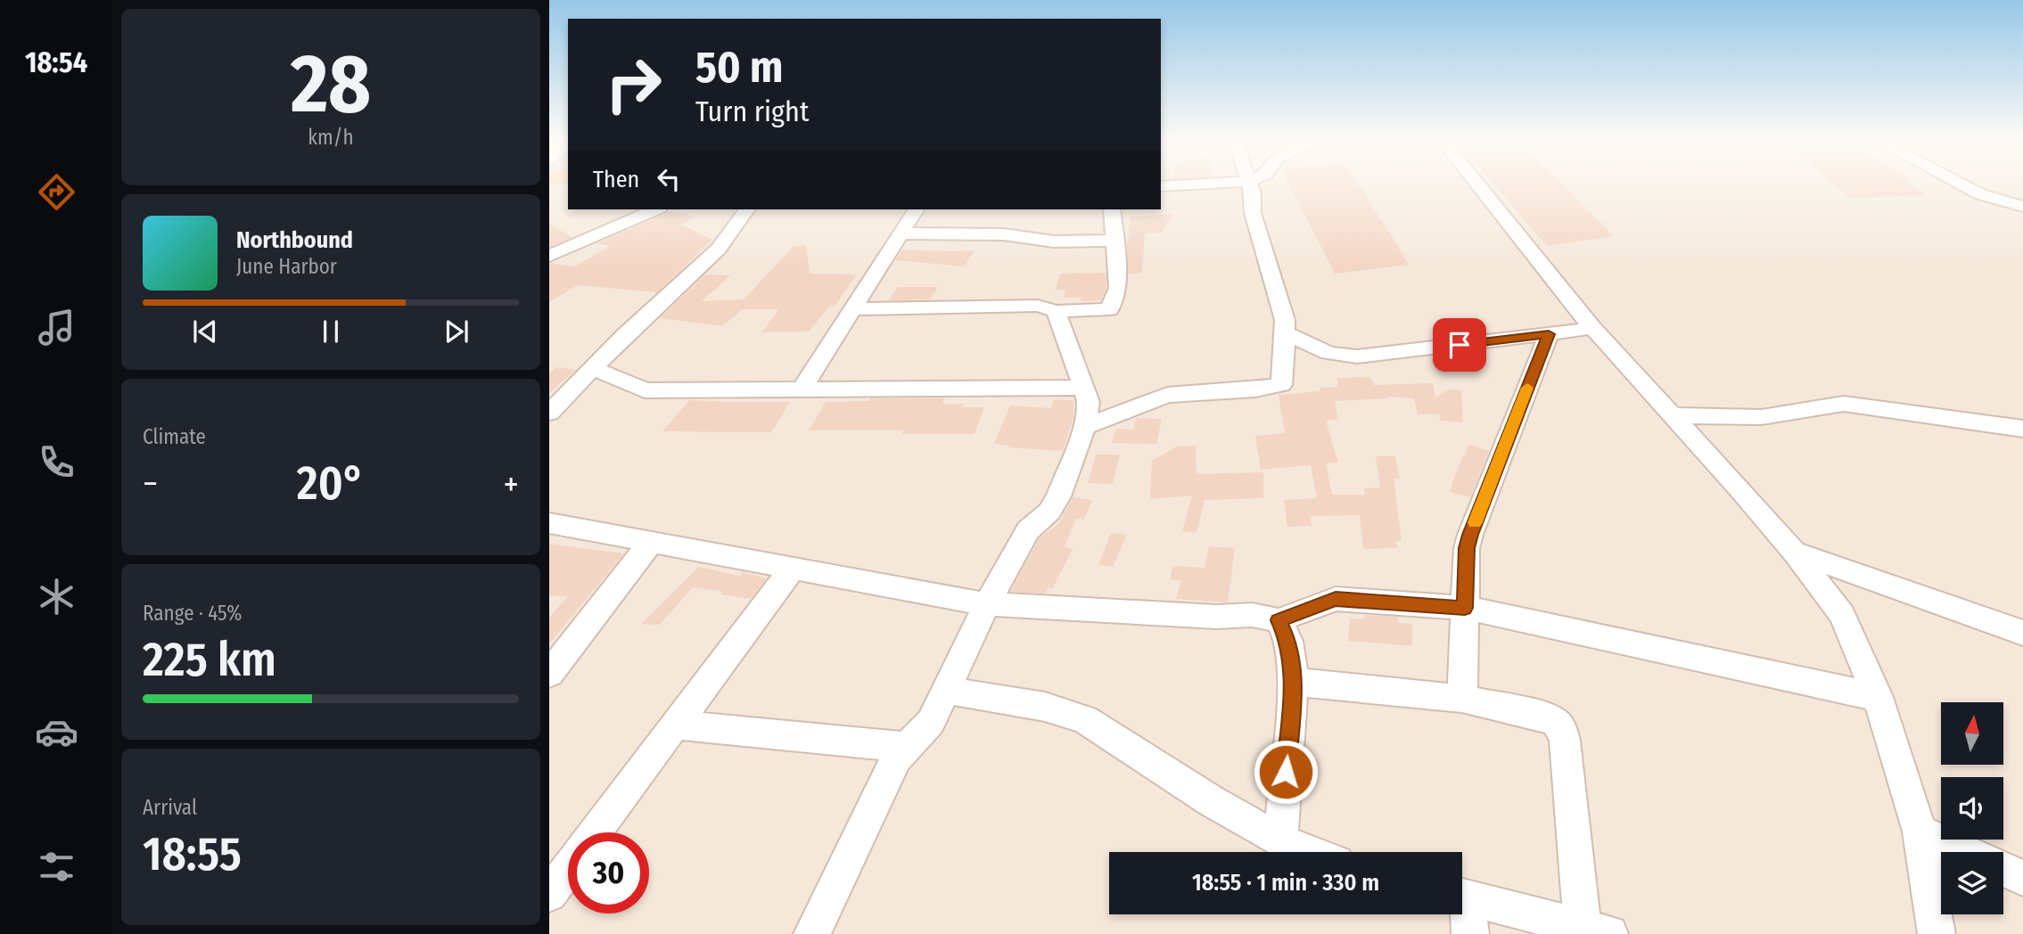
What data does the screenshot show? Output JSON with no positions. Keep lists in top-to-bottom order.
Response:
{
  "north": "top",
  "page": {
    "tabs": "18:54",
    "tile": [
      ["28", "km/h"],
      "Climate",
      ["Range · 45%", "225 km"],
      ["Arrival", "18:55"]
    ],
    "turn": ["50 m", "Turn right"],
    "then": "Then",
    "song": ["Northbound", "June Harbor"],
    "heat": ["−", "20°", "+"],
    "limit": "30",
    "trip": "18:55 · 1 min · 330 m"
  }
}
